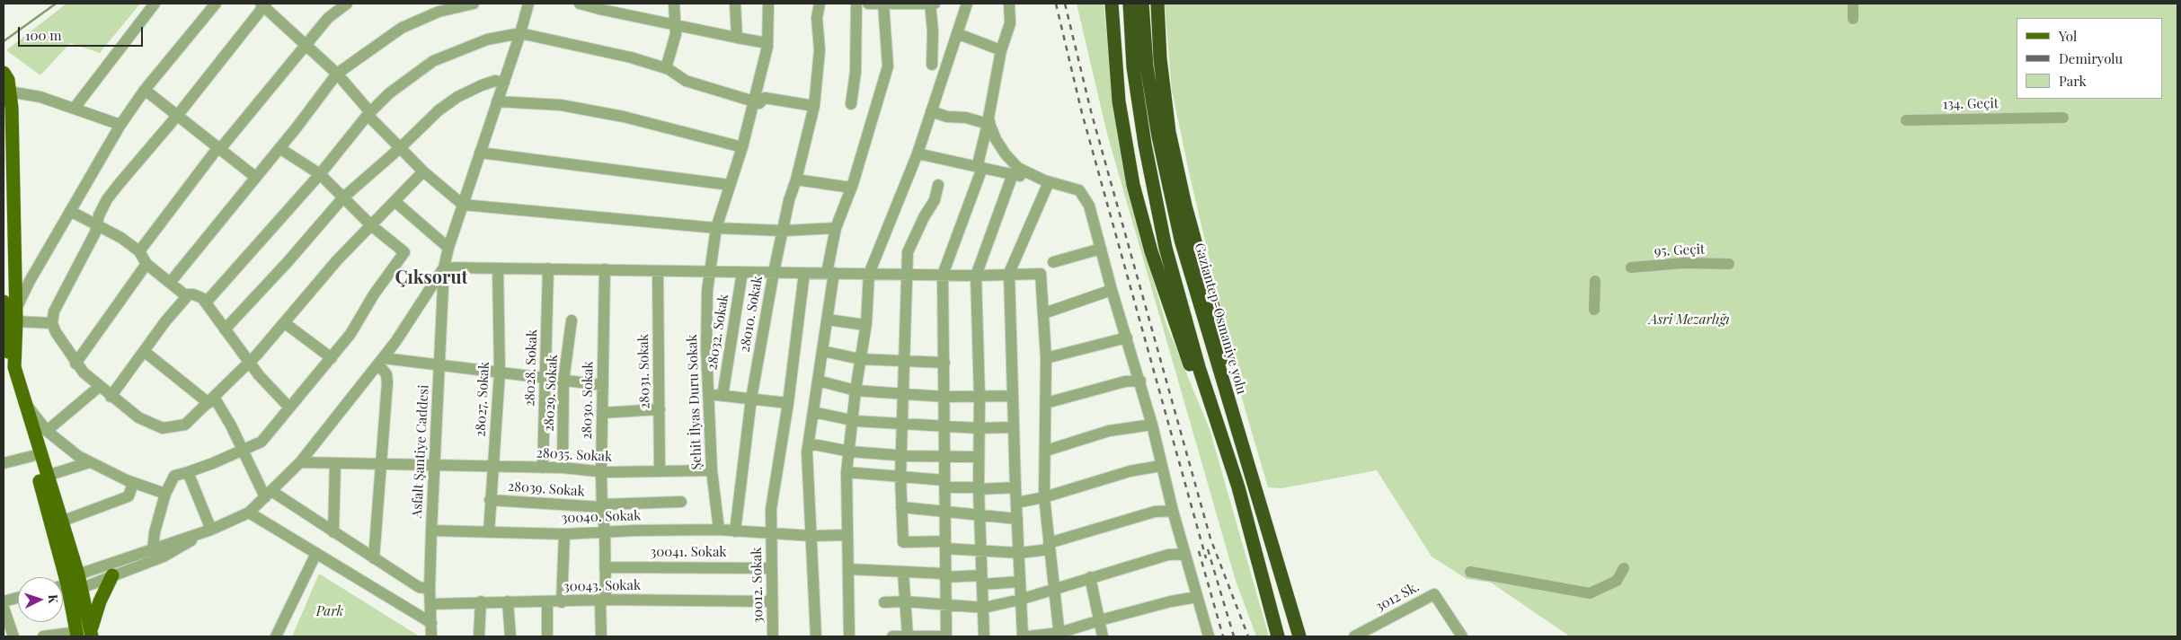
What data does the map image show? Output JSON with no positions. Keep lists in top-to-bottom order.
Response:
{
  "streets": {
    "highway": ["Gaziantep-Osmaniye yolu"],
    "street": [
      "134. Geçit",
      "95. Geçit",
      "28010. Sokak",
      "28032. Sokak",
      "28028. Sokak",
      "28031. Sokak",
      "28029. Sokak",
      "28027. Sokak",
      "28030. Sokak",
      "Şehit İlyas Duru Sokak",
      "Asfalt Şantiye Caddesi",
      "28035. Sokak",
      "28039. Sokak",
      "30040. Sokak",
      "30041. Sokak",
      "30012. Sokak",
      "30043. Sokak",
      "3012 Sk."
    ]
  },
  "crossings": [
    ["28010. Sokak", "30040. Sokak"],
    ["28028. Sokak", "28035. Sokak"],
    ["28031. Sokak", "28035. Sokak"],
    ["28029. Sokak", "28035. Sokak"],
    ["28027. Sokak", "28035. Sokak"],
    ["28027. Sokak", "28039. Sokak"],
    ["28027. Sokak", "30040. Sokak"],
    ["28030. Sokak", "28035. Sokak"],
    ["28030. Sokak", "28039. Sokak"],
    ["28030. Sokak", "30040. Sokak"],
    ["28030. Sokak", "30041. Sokak"],
    ["28030. Sokak", "30043. Sokak"],
    ["Şehit İlyas Duru Sokak", "28035. Sokak"],
    ["Şehit İlyas Duru Sokak", "30040. Sokak"],
    ["Asfalt Şantiye Caddesi", "28035. Sokak"],
    ["Asfalt Şantiye Caddesi", "30040. Sokak"],
    ["Asfalt Şantiye Caddesi", "30043. Sokak"],
    ["30040. Sokak", "30012. Sokak"],
    ["30041. Sokak", "30012. Sokak"],
    ["30012. Sokak", "30043. Sokak"]
  ],
  "districts": ["Çıksorut"],
  "parks": ["Asri Mezarlığı", "Park"],
  "legend": ["Yol", "Demiryolu", "Park"],
  "scale_bar": "100 m",
  "north": "right"
}
